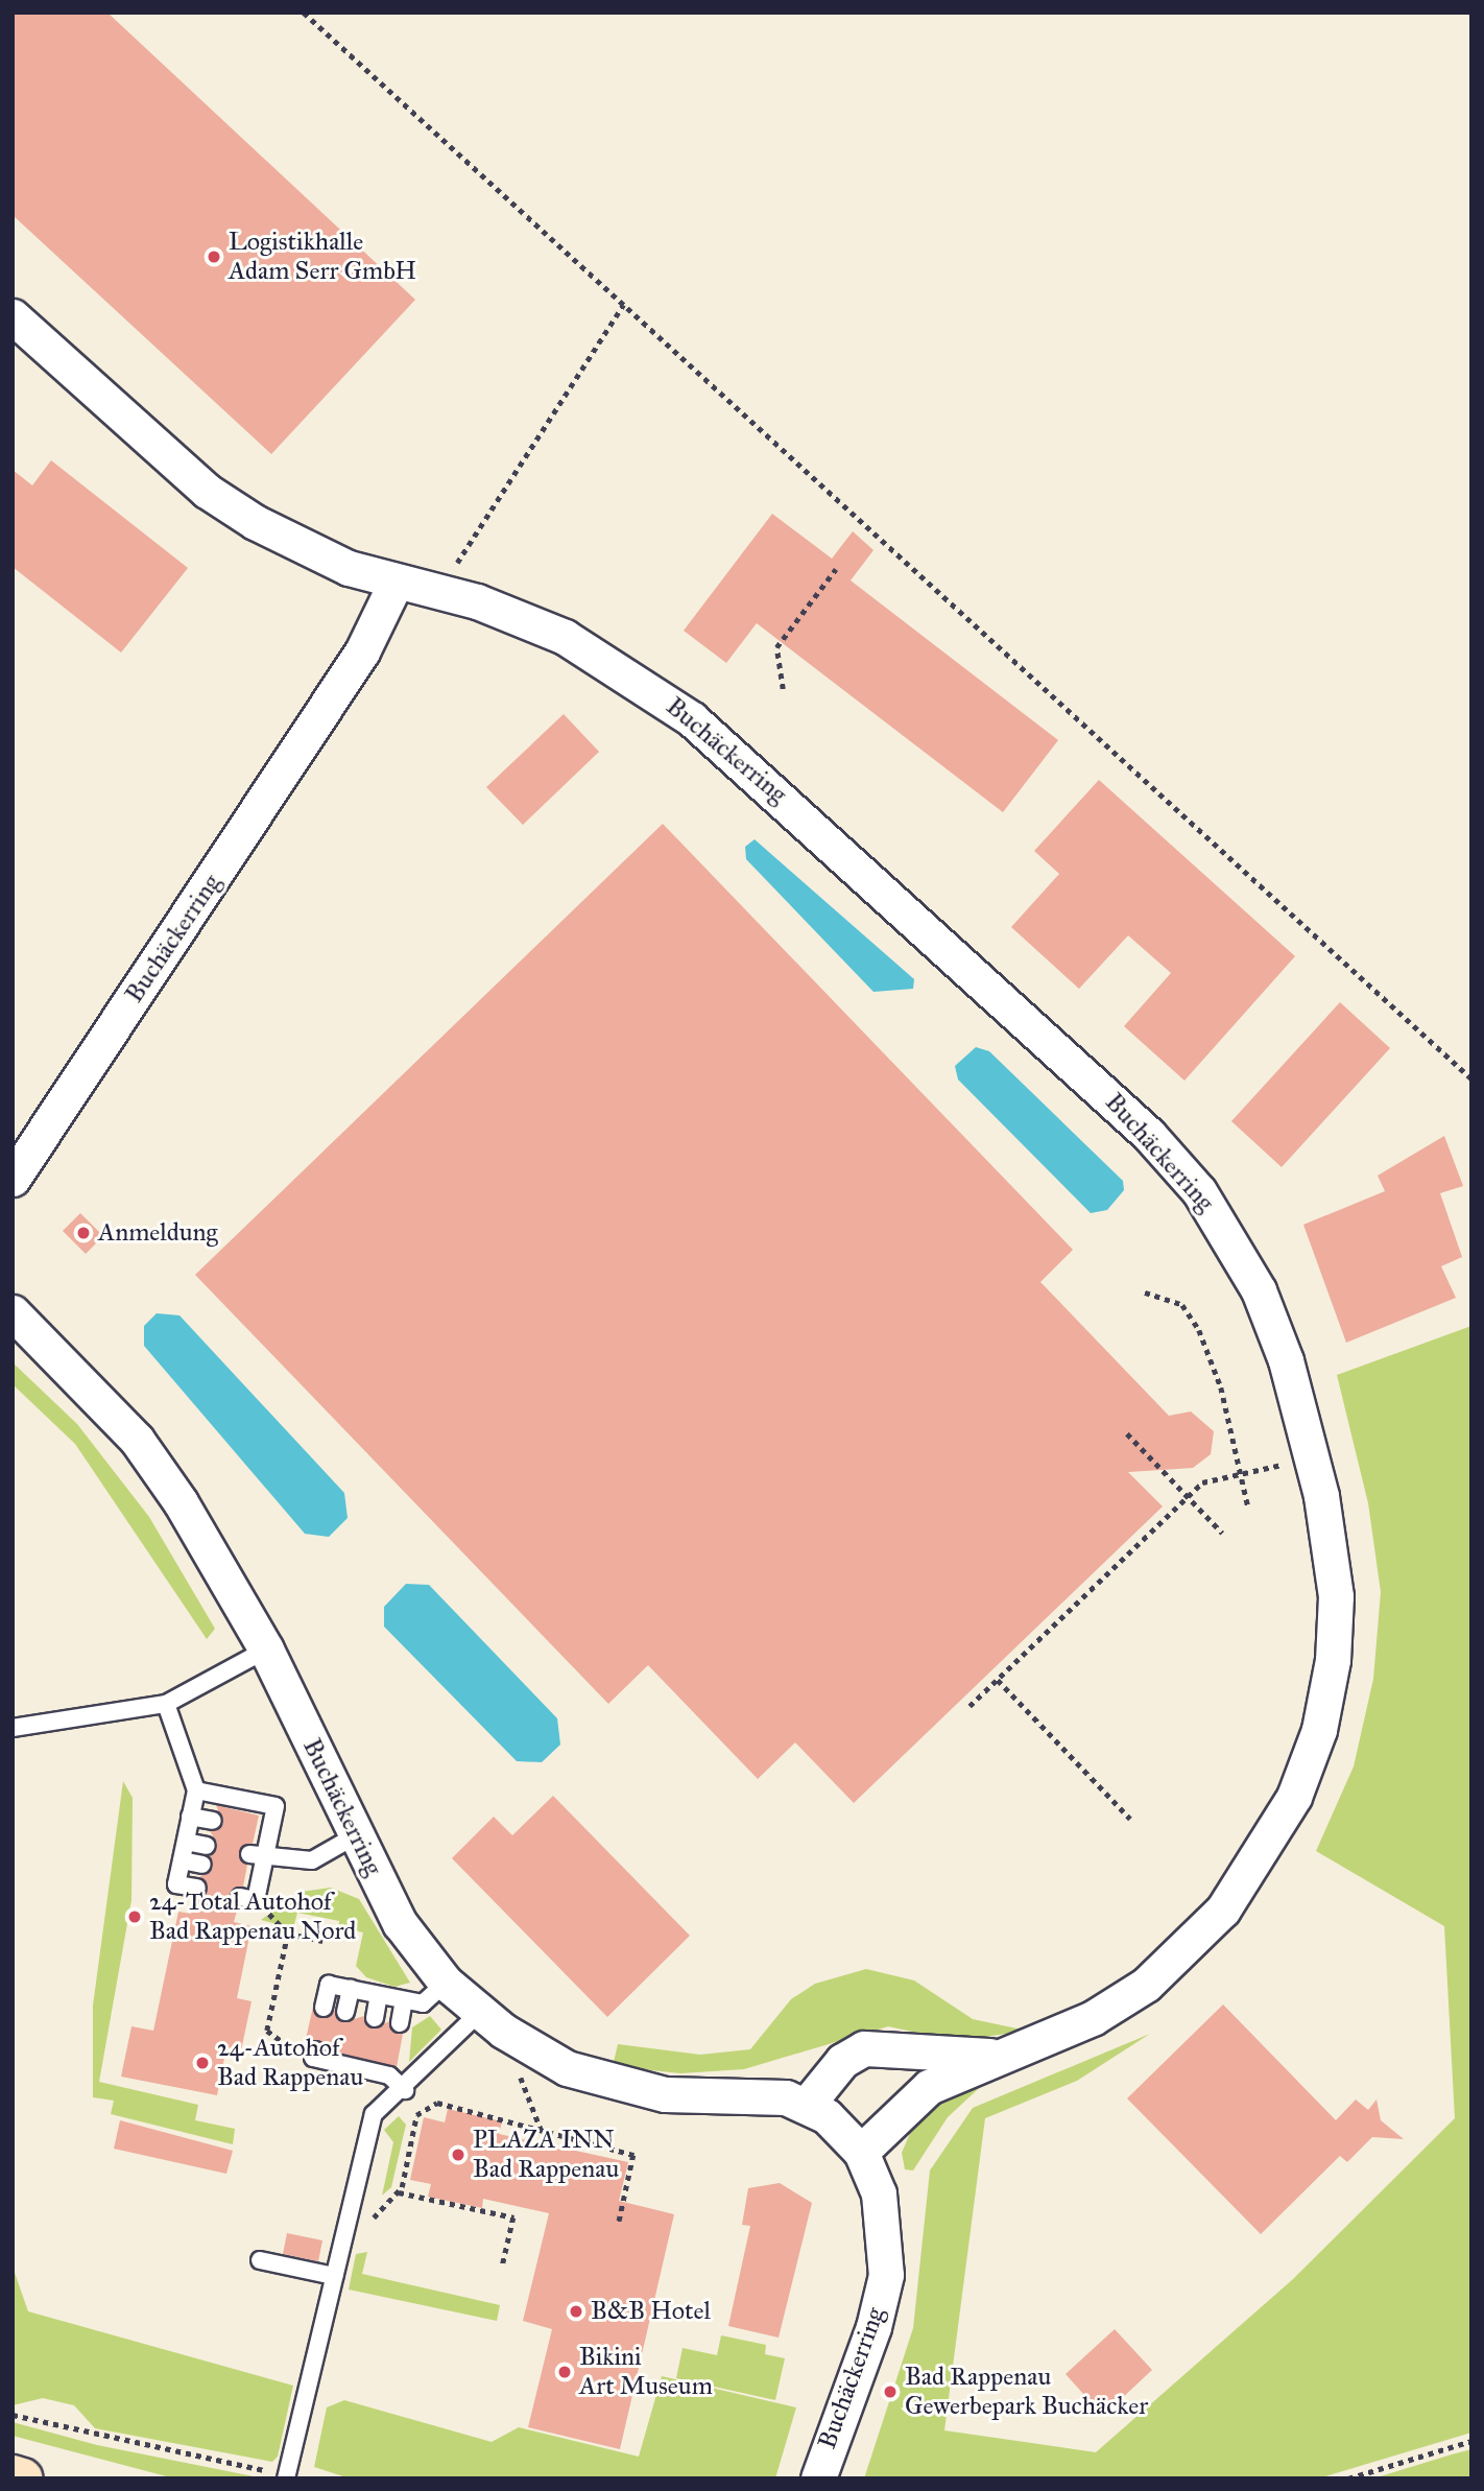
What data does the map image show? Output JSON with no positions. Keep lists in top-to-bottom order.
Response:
{
  "streets": {
    "street": ["Buchäckerring"]
  },
  "places": [
    "Logistikhalle Adam Serr GmbH",
    "Anmeldung",
    "24-Total Autohof Bad Rappenau Nord",
    "24-Autohof Bad Rappenau",
    "PLAZA INN Bad Rappenau",
    "B&B Hotel",
    "Bikini Art Museum",
    "Bad Rappenau Gewerbepark Buchäcker"
  ]
}
